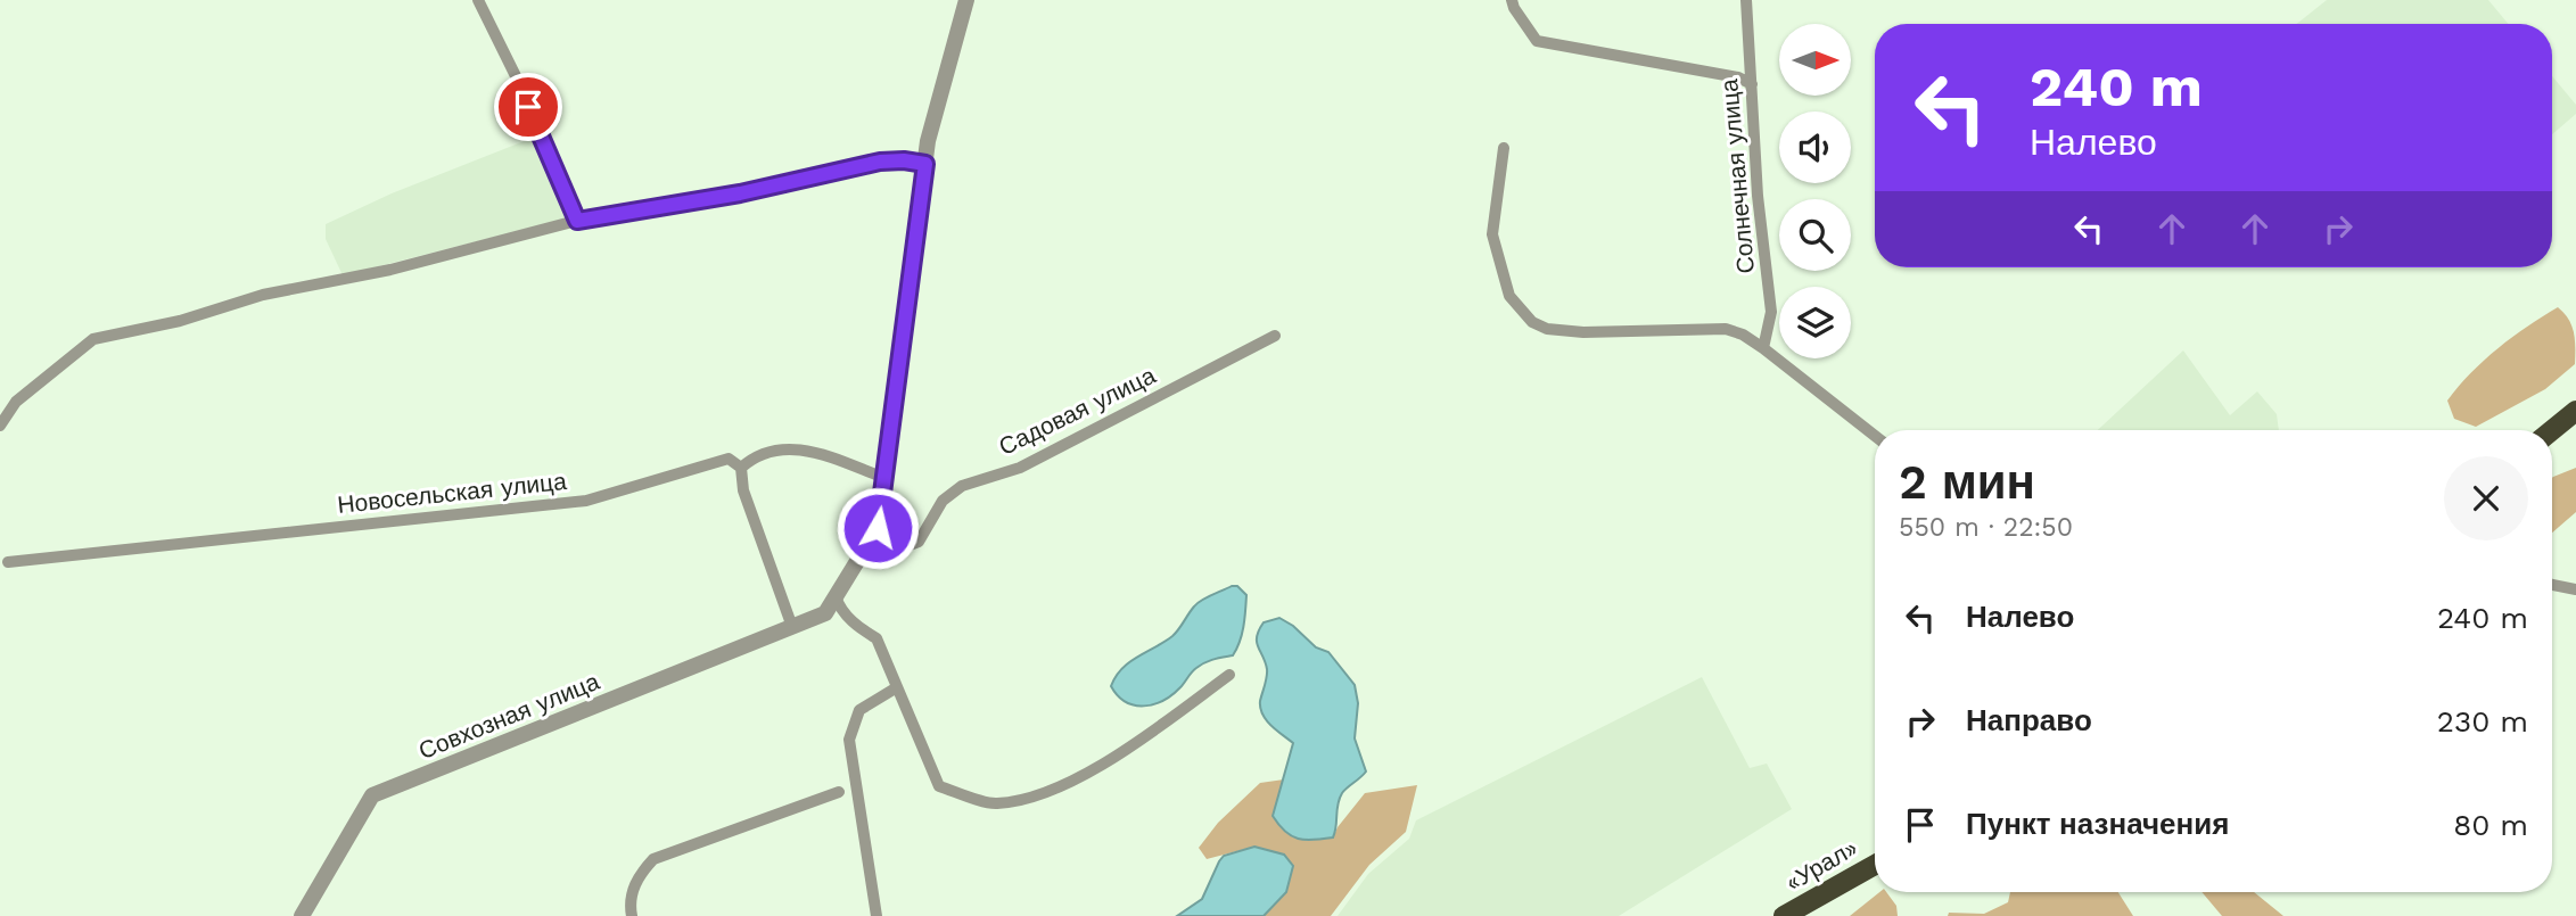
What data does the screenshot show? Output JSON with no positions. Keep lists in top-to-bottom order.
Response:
{
  "streets": {
    "highway": ["«Урал»"],
    "street": [
      "Солнечная улица",
      "Садовая улица",
      "Новосельская улица",
      "Совхозная улица"
    ]
  },
  "crossings": [
    ["Садовая улица", "Совхозная улица"]
  ],
  "north": "right",
  "page": {
    "turn": ["240 m", "Налево"],
    "heading": ["2 мин", "550 m · 22:50"],
    "list": [
      {
        "name": "Налево",
        "value": "240 m"
      },
      {
        "name": "Направо",
        "value": "230 m"
      },
      {
        "name": "Пункт назначения",
        "value": "80 m"
      }
    ]
  }
}
